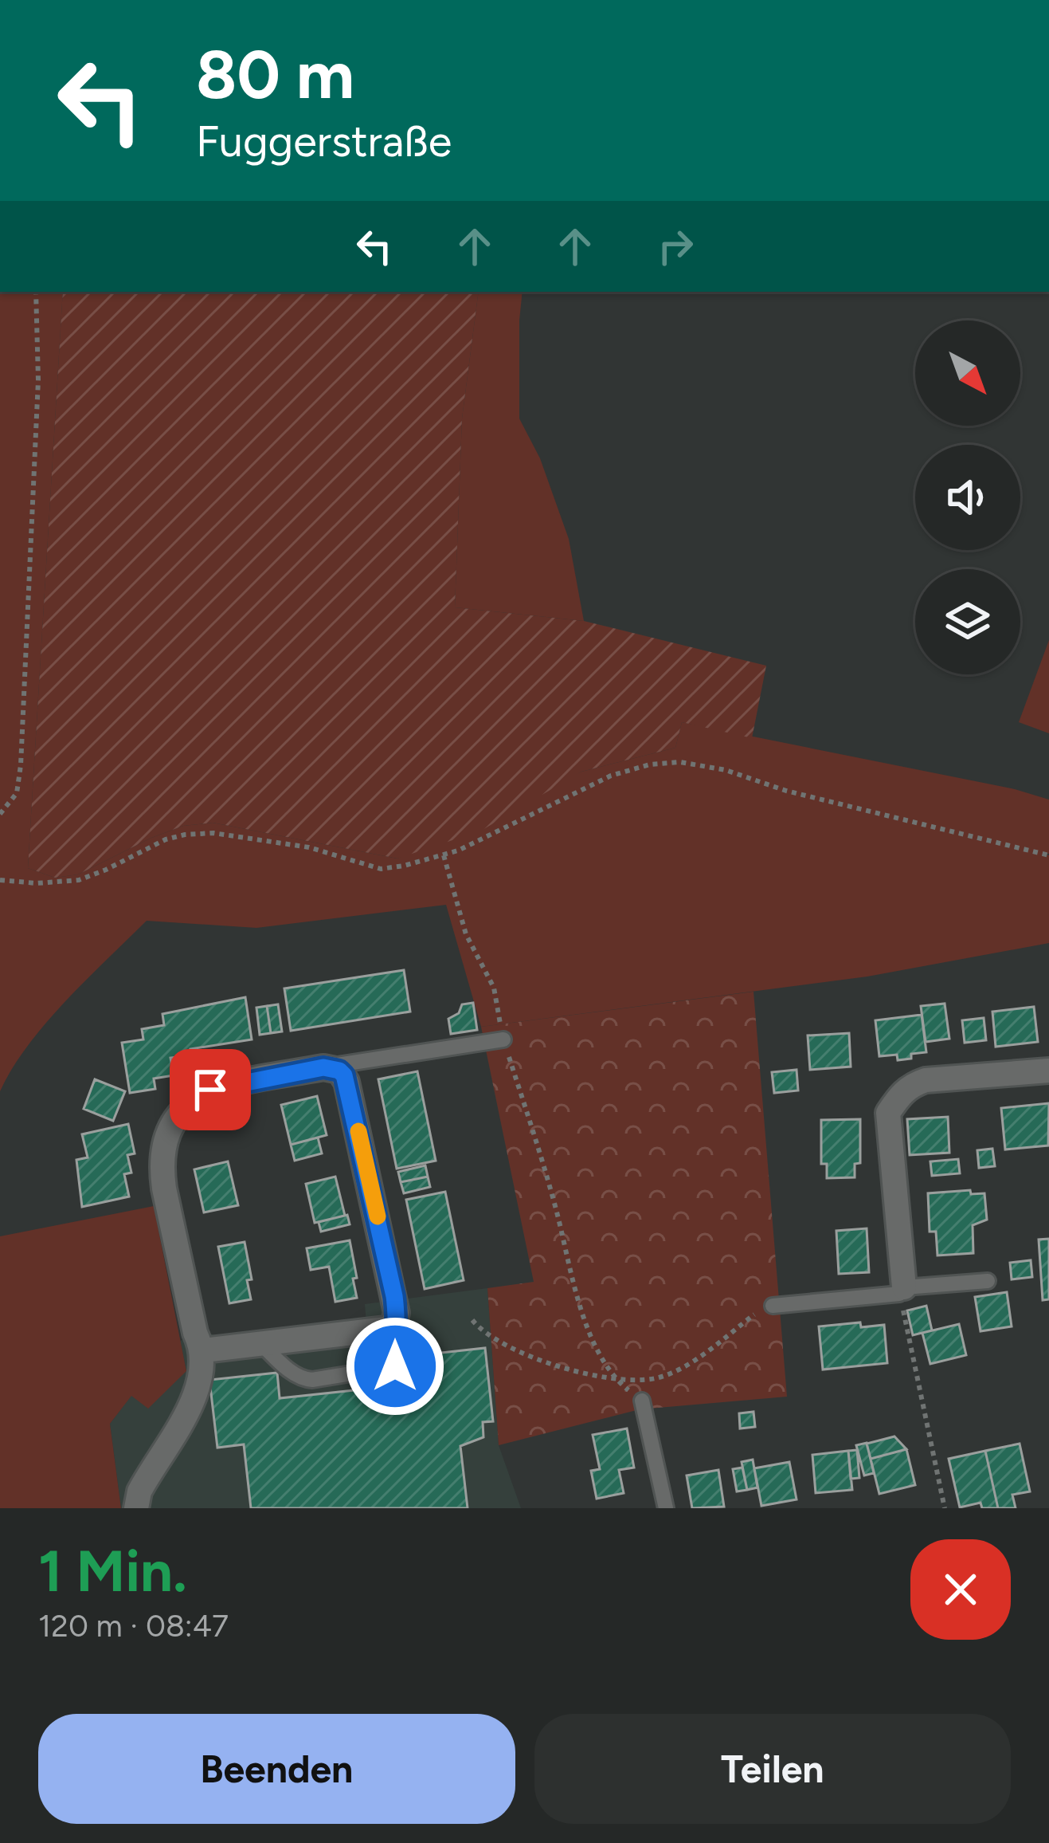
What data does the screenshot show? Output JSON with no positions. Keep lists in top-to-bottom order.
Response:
{
  "north": "bottom right",
  "page": {
    "turn": ["80 m", "Fuggerstraße"],
    "heading": ["1 Min.", "120 m · 08:47"],
    "buttons": ["Beenden", "Teilen"]
  }
}
